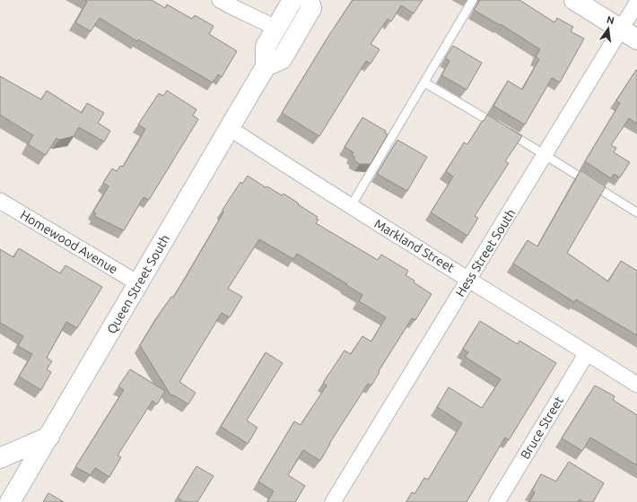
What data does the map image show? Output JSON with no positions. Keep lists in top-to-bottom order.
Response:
{
  "streets": {
    "main road": ["Queen Street South"],
    "street": [
      "Homewood Avenue",
      "Markland Street",
      "Hess Street South",
      "Bruce Street"
    ]
  },
  "crossings": [
    ["Homewood Avenue", "Queen Street South"],
    ["Markland Street", "Hess Street South"],
    ["Markland Street", "Queen Street South"],
    ["Markland Street", "Bruce Street"]
  ],
  "north": "top"
}
